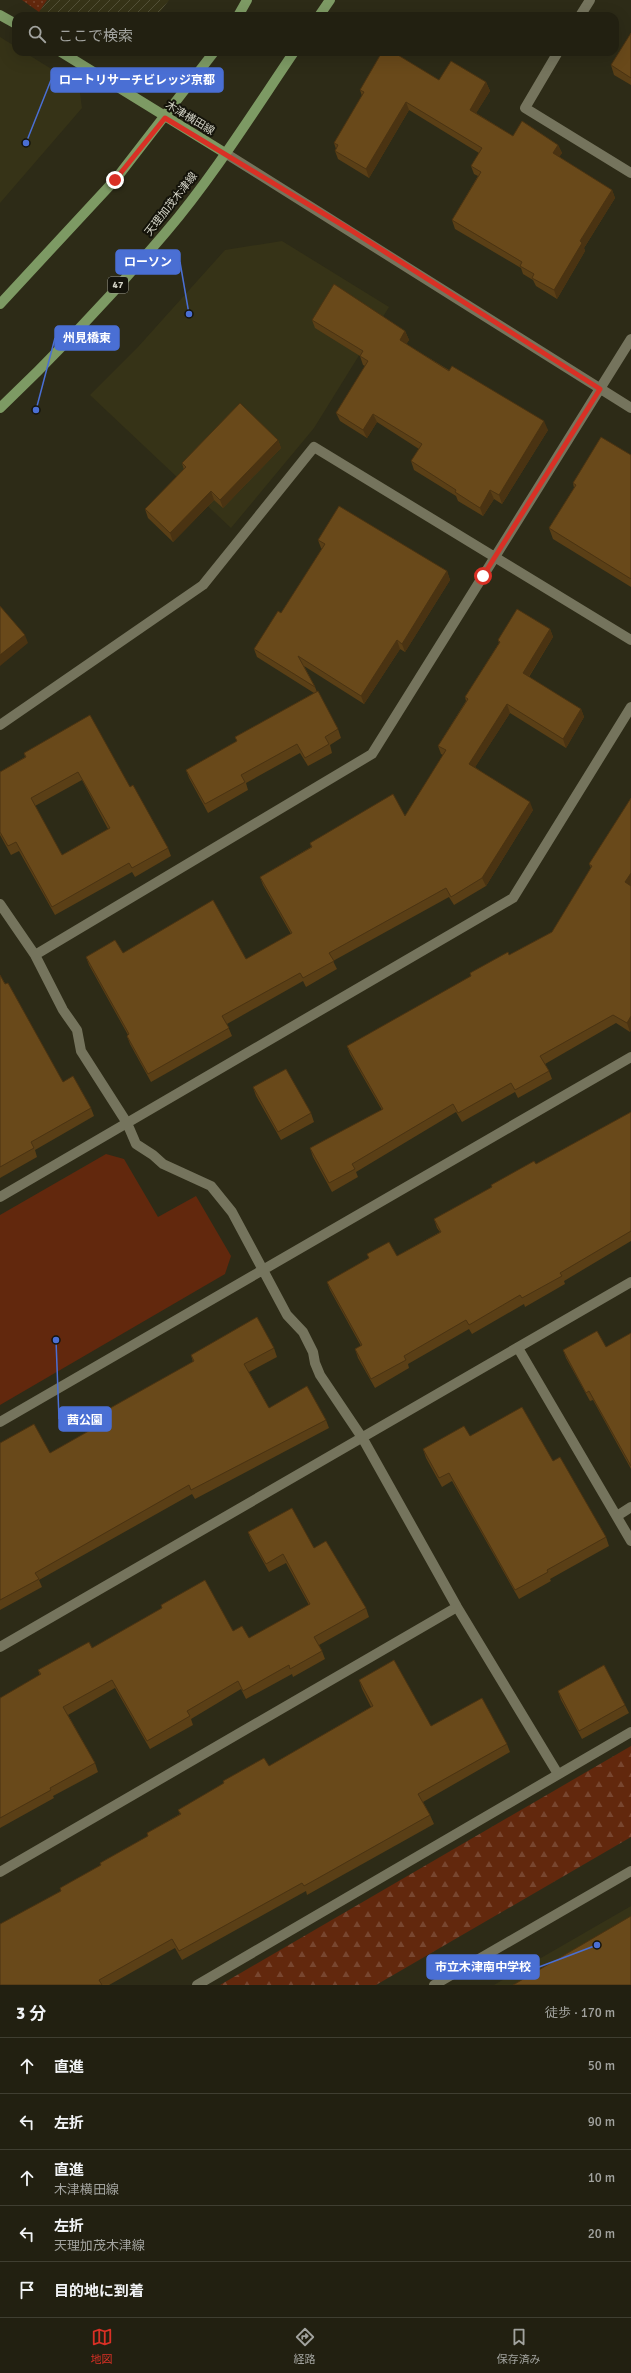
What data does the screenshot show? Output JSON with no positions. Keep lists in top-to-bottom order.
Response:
{
  "streets": {
    "main road": ["木津横田線", "天理加茂木津線", "47"]
  },
  "crossings": [
    ["木津横田線", "天理加茂木津線"]
  ],
  "places": [
    "ロートリサーチビレッジ京都",
    "ローソン",
    "州見橋東",
    "茜公園",
    "市立木津南中学校"
  ],
  "page": {
    "search": "ここで検索",
    "heading": ["3 分", "徒歩 · 170 m"],
    "list": [
      ["直進", "50 m"],
      ["左折", "90 m"],
      ["直進", "木津横田線", "10 m"],
      ["左折", "天理加茂木津線", "20 m"],
      "目的地に到着"
    ],
    "nav": ["地図", "経路", "保存済み"]
  }
}
